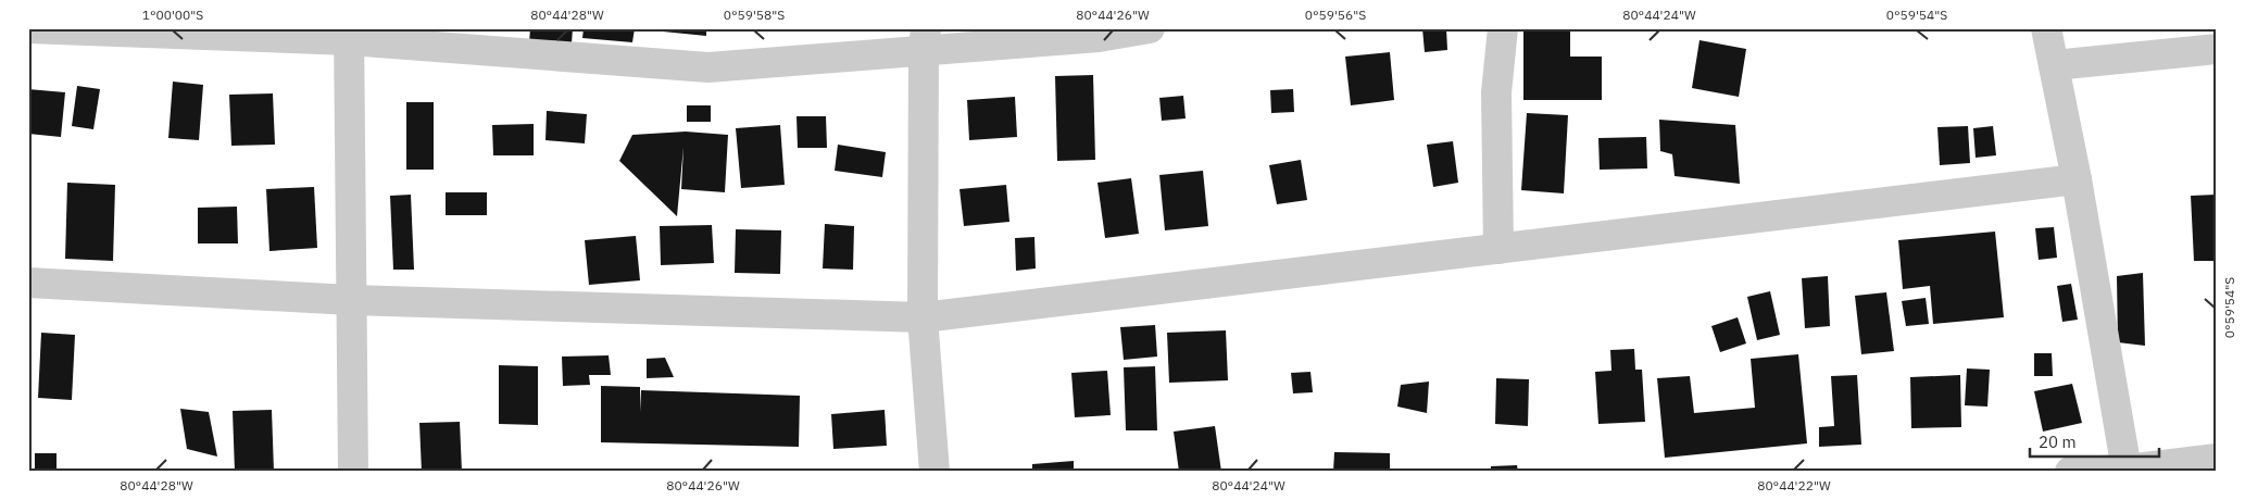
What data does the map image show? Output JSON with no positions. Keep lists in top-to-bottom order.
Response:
{
  "scale_bar": "20 m",
  "coordinates": [
    "1°00'00\"S",
    "80°44'28\"W",
    "0°59'58\"S",
    "80°44'26\"W",
    "0°59'56\"S",
    "80°44'24\"W",
    "0°59'54\"S",
    "80°44'22\"W"
  ]
}
